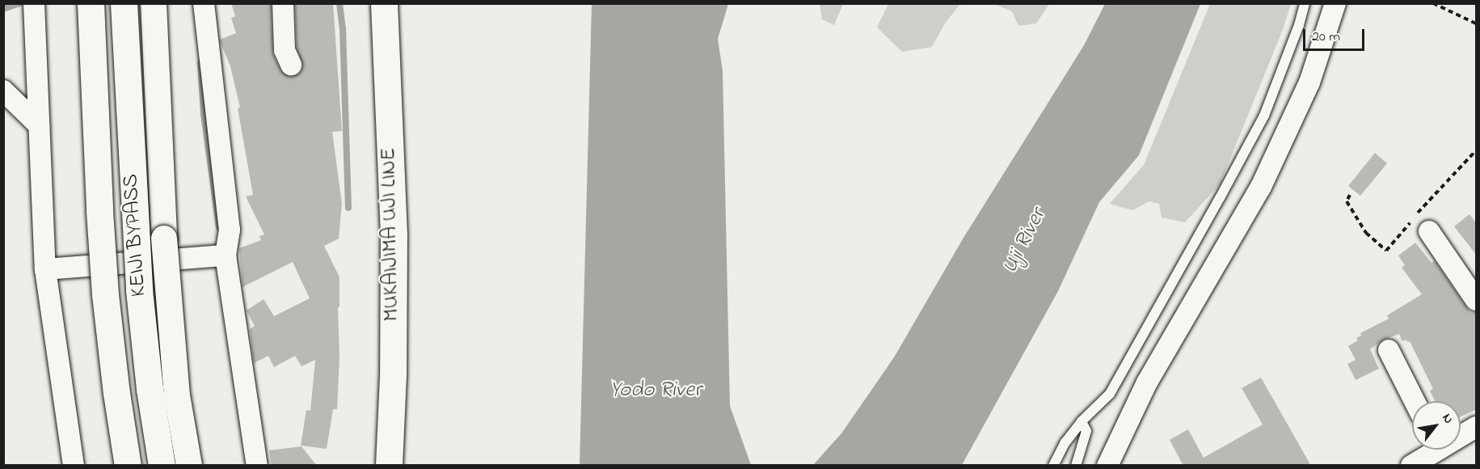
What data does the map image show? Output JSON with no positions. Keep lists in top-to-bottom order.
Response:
{
  "streets": {
    "main road": ["MUKAIJIMA UJI LINE", "KEIJI BYPASS"]
  },
  "water": ["Uji River", "Yodo River"],
  "scale_bar": "20 m",
  "north": "top right"
}
